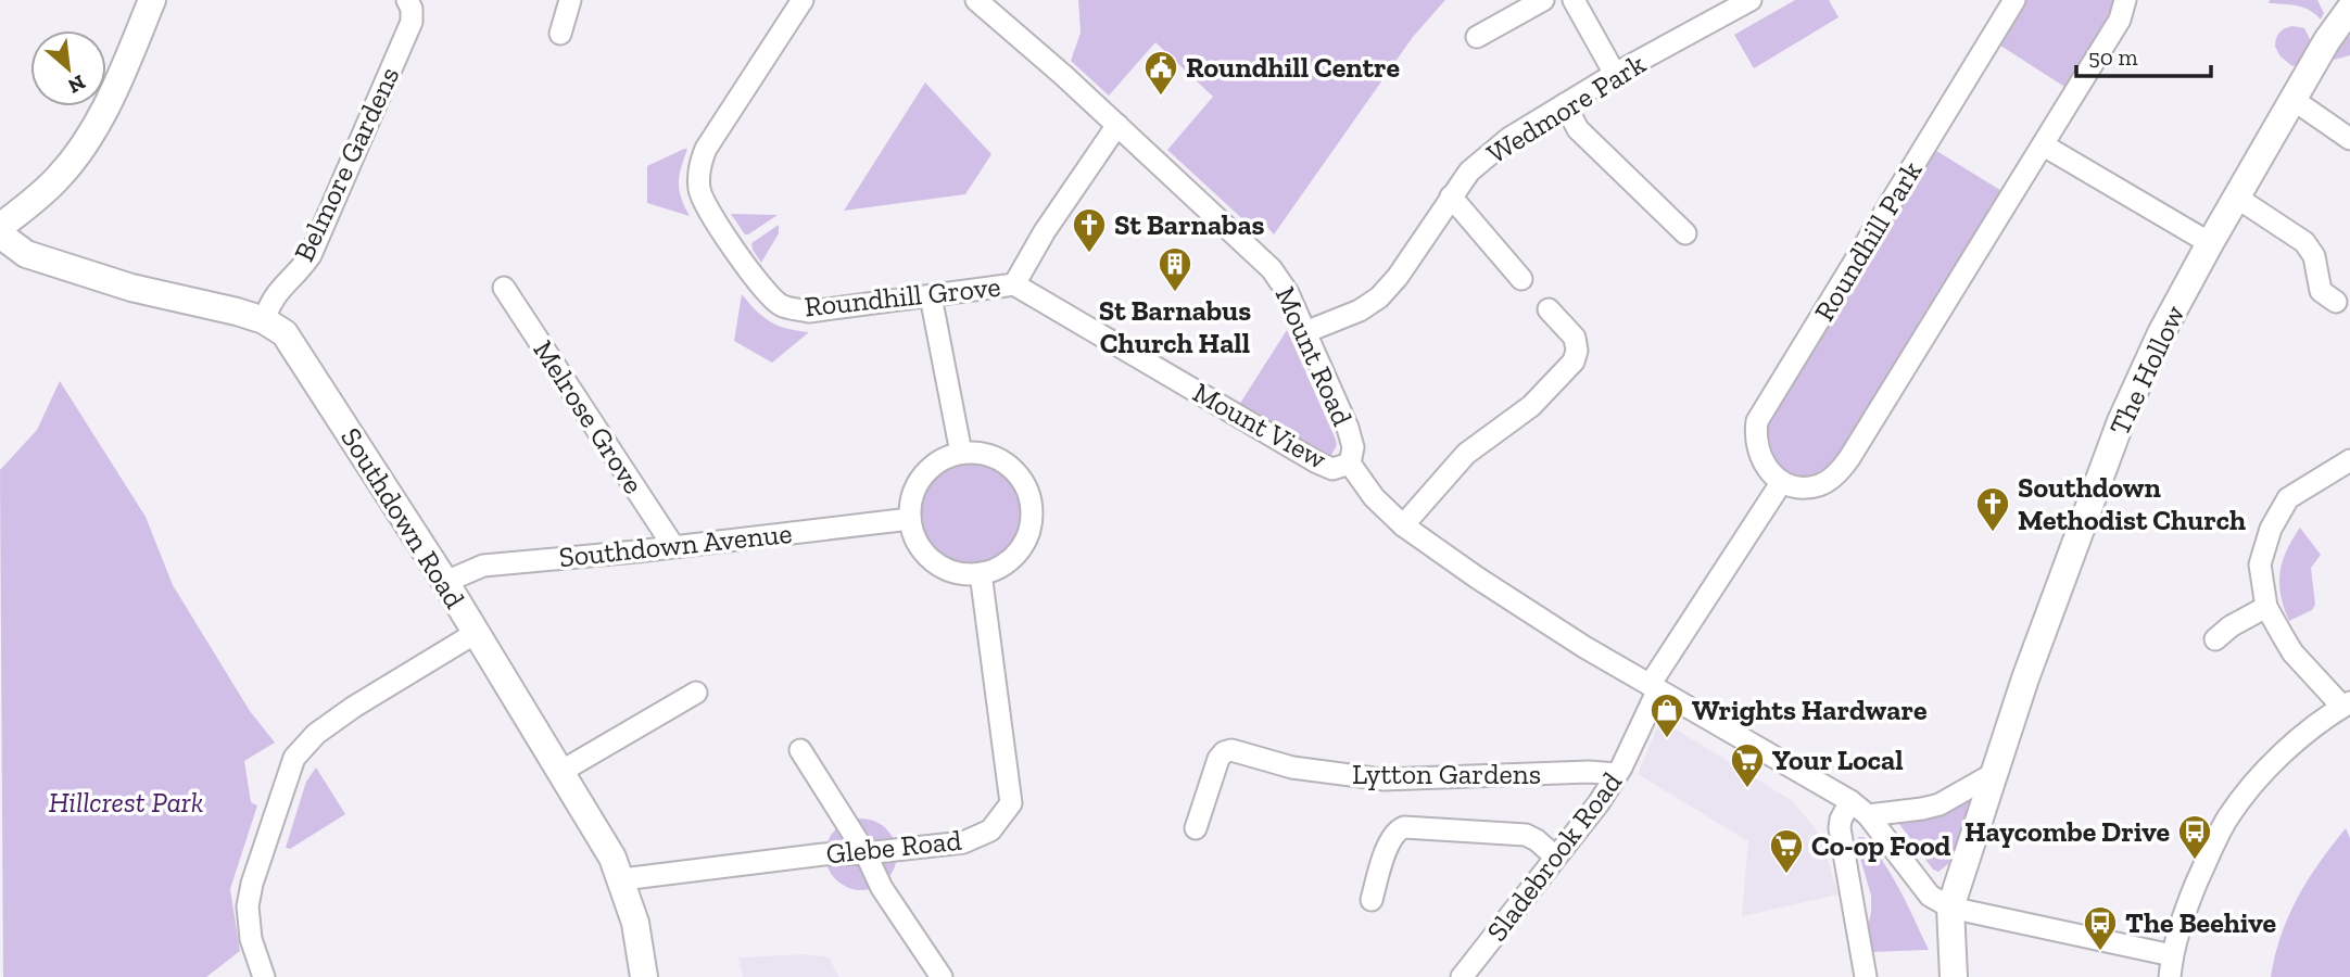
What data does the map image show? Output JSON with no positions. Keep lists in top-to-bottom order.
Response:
{
  "streets": {
    "street": [
      "Wedmore Park",
      "Belmore Gardens",
      "Roundhill Park",
      "Roundhill Grove",
      "Mount Road",
      "The Hollow",
      "Melrose Grove",
      "Mount View",
      "Southdown Road",
      "Southdown Avenue",
      "Lytton Gardens",
      "Glebe Road",
      "Sladebrook Road"
    ]
  },
  "crossings": [
    ["Wedmore Park", "Mount Road"],
    ["Belmore Gardens", "Southdown Road"],
    ["Roundhill Grove", "Mount Road"],
    ["Roundhill Grove", "Mount View"],
    ["Mount Road", "The Hollow"],
    ["Mount Road", "Mount View"],
    ["Mount Road", "Sladebrook Road"],
    ["Melrose Grove", "Southdown Avenue"],
    ["Southdown Road", "Southdown Avenue"],
    ["Southdown Road", "Glebe Road"],
    ["Southdown Avenue", "Glebe Road"],
    ["Lytton Gardens", "Sladebrook Road"]
  ],
  "parks": ["Hillcrest Park"],
  "places": {
    "public building": ["Roundhill Centre"],
    "church": ["St Barnabas", "Southdown Methodist Church"],
    "building": ["St Barnabus Church Hall"],
    "shop": ["Wrights Hardware"],
    "supermarket": ["Your Local", "Co-op Food"],
    "bus stop": ["Haycombe Drive", "The Beehive"]
  },
  "scale_bar": "50 m",
  "north": "bottom right"
}
